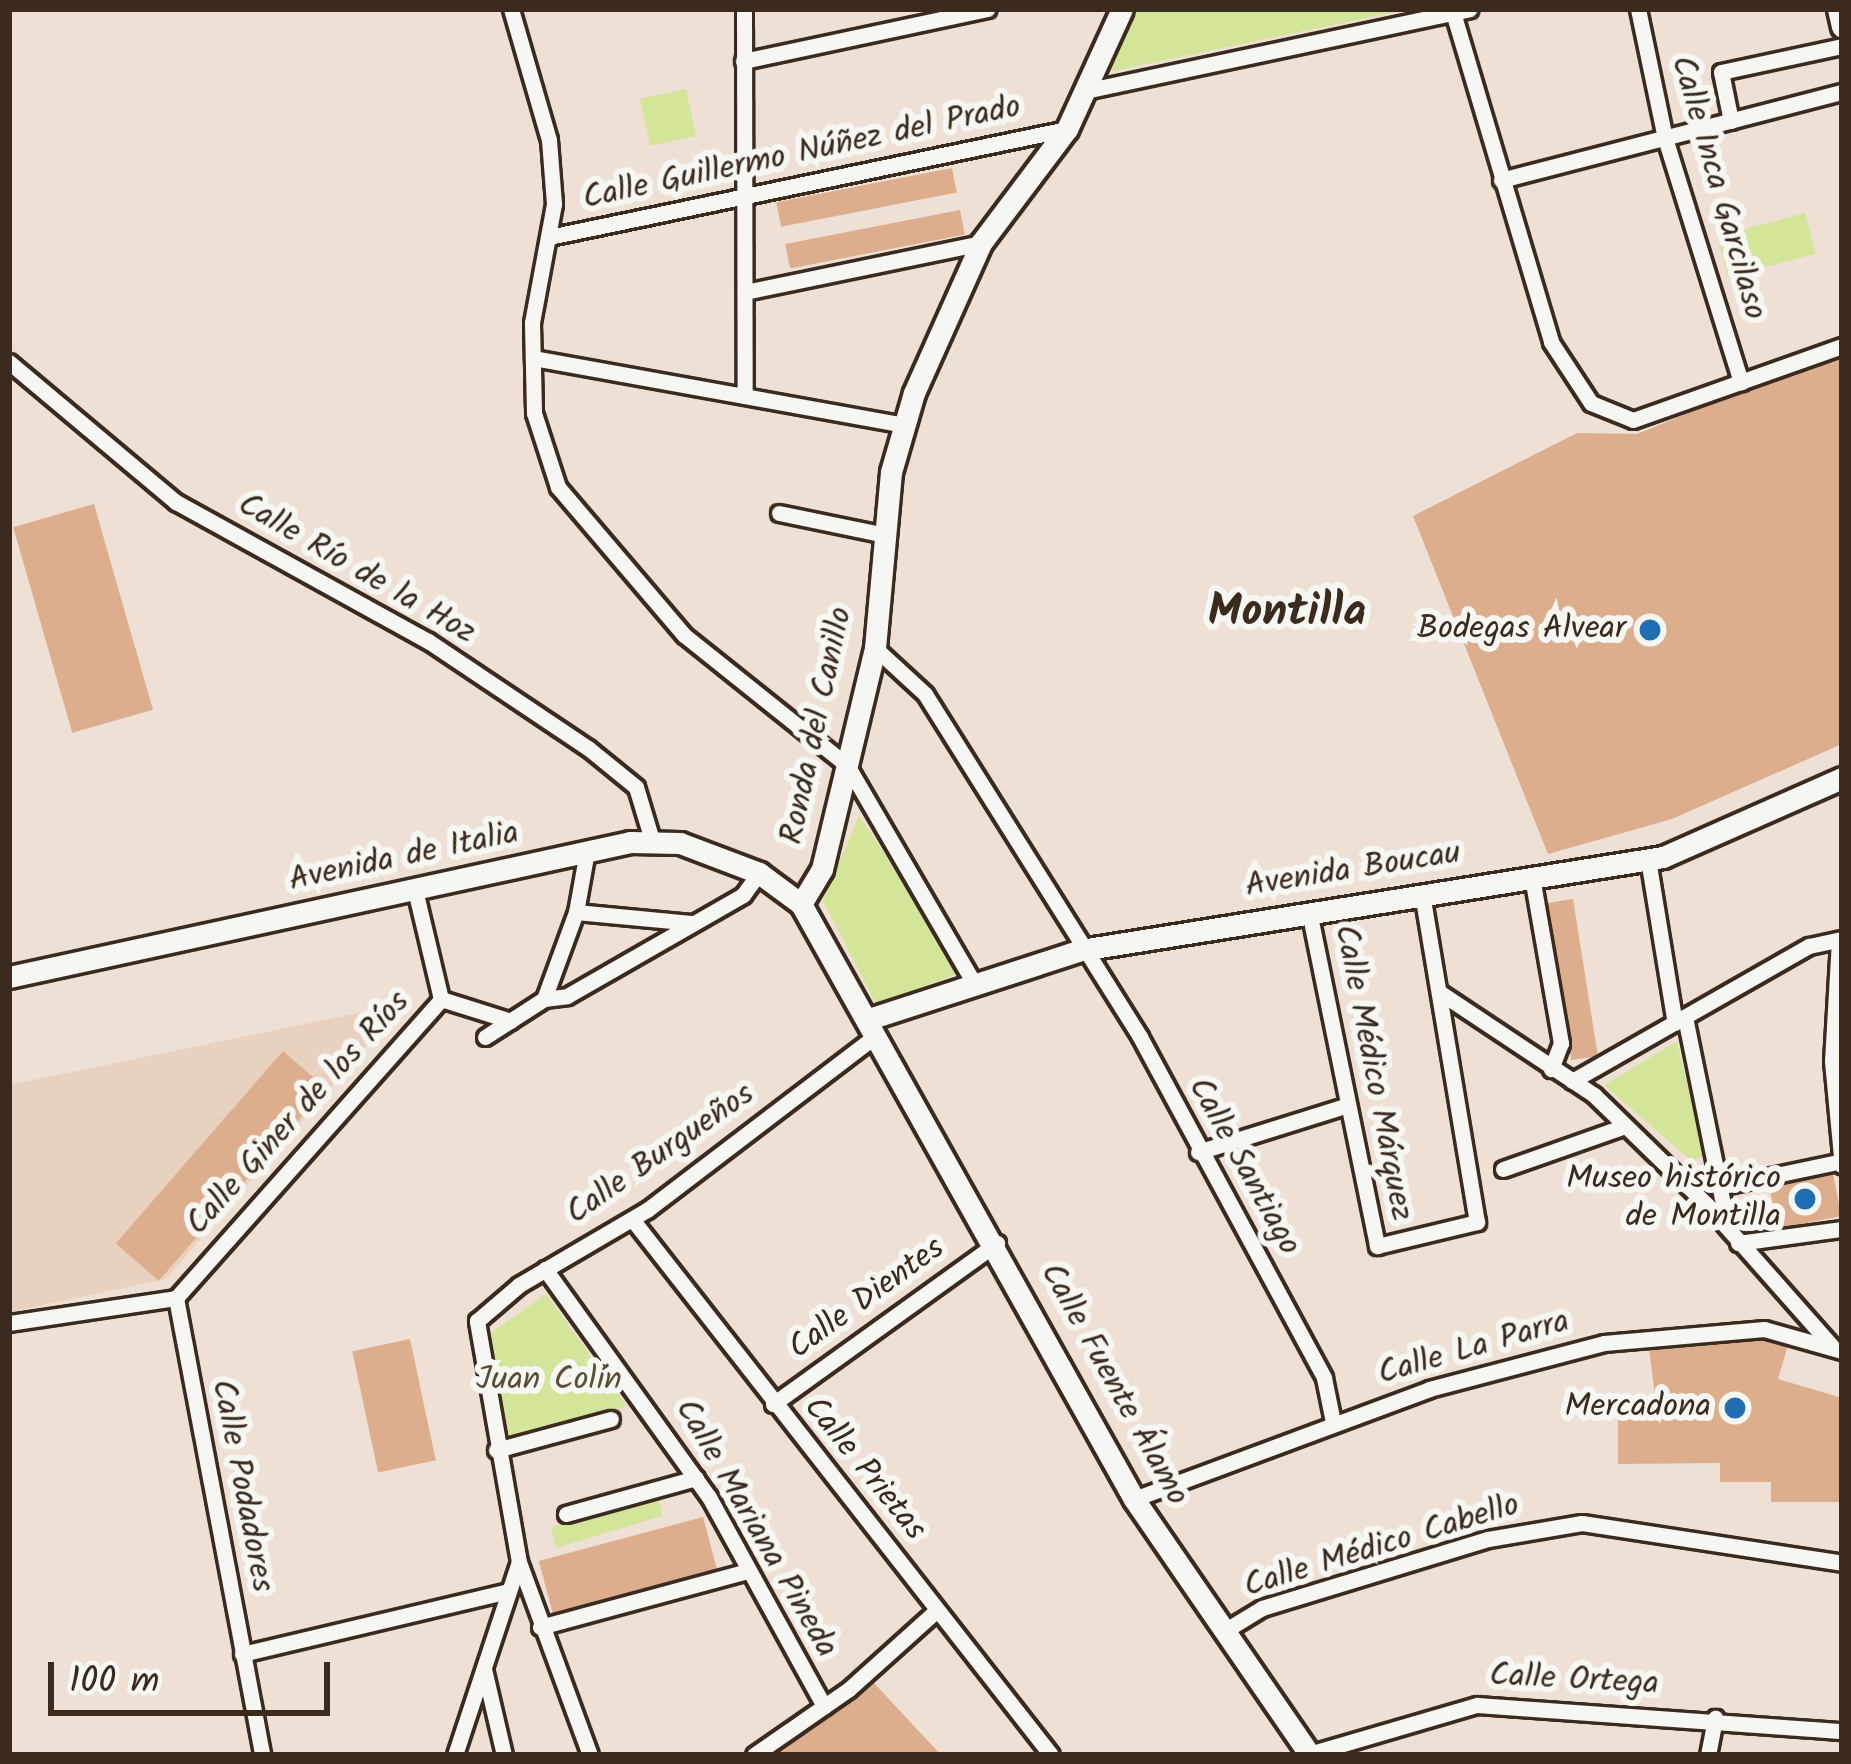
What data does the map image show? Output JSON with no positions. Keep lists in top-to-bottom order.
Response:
{
  "streets": {
    "street": [
      "Calle Guillermo Núñez del Prado",
      "Calle Inca Garcilaso",
      "Calle Río de la Hoz",
      "Ronda del Canillo",
      "Avenida de Italia",
      "Avenida Boucau",
      "Calle Médico Márquez",
      "Calle Giner de los Ríos",
      "Calle Burgueños",
      "Calle Santiago",
      "Calle Dientes",
      "Calle La Parra",
      "Calle Fuente Álamo",
      "Calle Prietas",
      "Calle Podadores",
      "Calle Mariana Pineda",
      "Calle Médico Cabello",
      "Calle Ortega"
    ]
  },
  "crossings": [
    ["Calle Guillermo Núñez del Prado", "Ronda del Canillo"],
    ["Calle Río de la Hoz", "Avenida de Italia"],
    ["Ronda del Canillo", "Avenida de Italia"],
    ["Ronda del Canillo", "Calle Santiago"],
    ["Avenida de Italia", "Avenida Boucau"],
    ["Avenida de Italia", "Calle Giner de los Ríos"],
    ["Avenida de Italia", "Calle Burgueños"],
    ["Avenida de Italia", "Calle Fuente Álamo"],
    ["Avenida Boucau", "Calle Médico Márquez"],
    ["Avenida Boucau", "Calle Burgueños"],
    ["Avenida Boucau", "Calle Santiago"],
    ["Avenida Boucau", "Calle Fuente Álamo"],
    ["Calle Giner de los Ríos", "Calle Podadores"],
    ["Calle Burgueños", "Calle Fuente Álamo"],
    ["Calle Burgueños", "Calle Prietas"],
    ["Calle Burgueños", "Calle Mariana Pineda"],
    ["Calle Santiago", "Calle La Parra"],
    ["Calle Dientes", "Calle Fuente Álamo"],
    ["Calle Dientes", "Calle Prietas"],
    ["Calle La Parra", "Calle Fuente Álamo"],
    ["Calle Fuente Álamo", "Calle Médico Cabello"],
    ["Calle Fuente Álamo", "Calle Ortega"]
  ],
  "districts": ["Montilla"],
  "parks": ["Juan Colín"],
  "places": ["Bodegas Alvear", "Museo histórico de Montilla", "Mercadona"],
  "scale_bar": "100 m"
}
